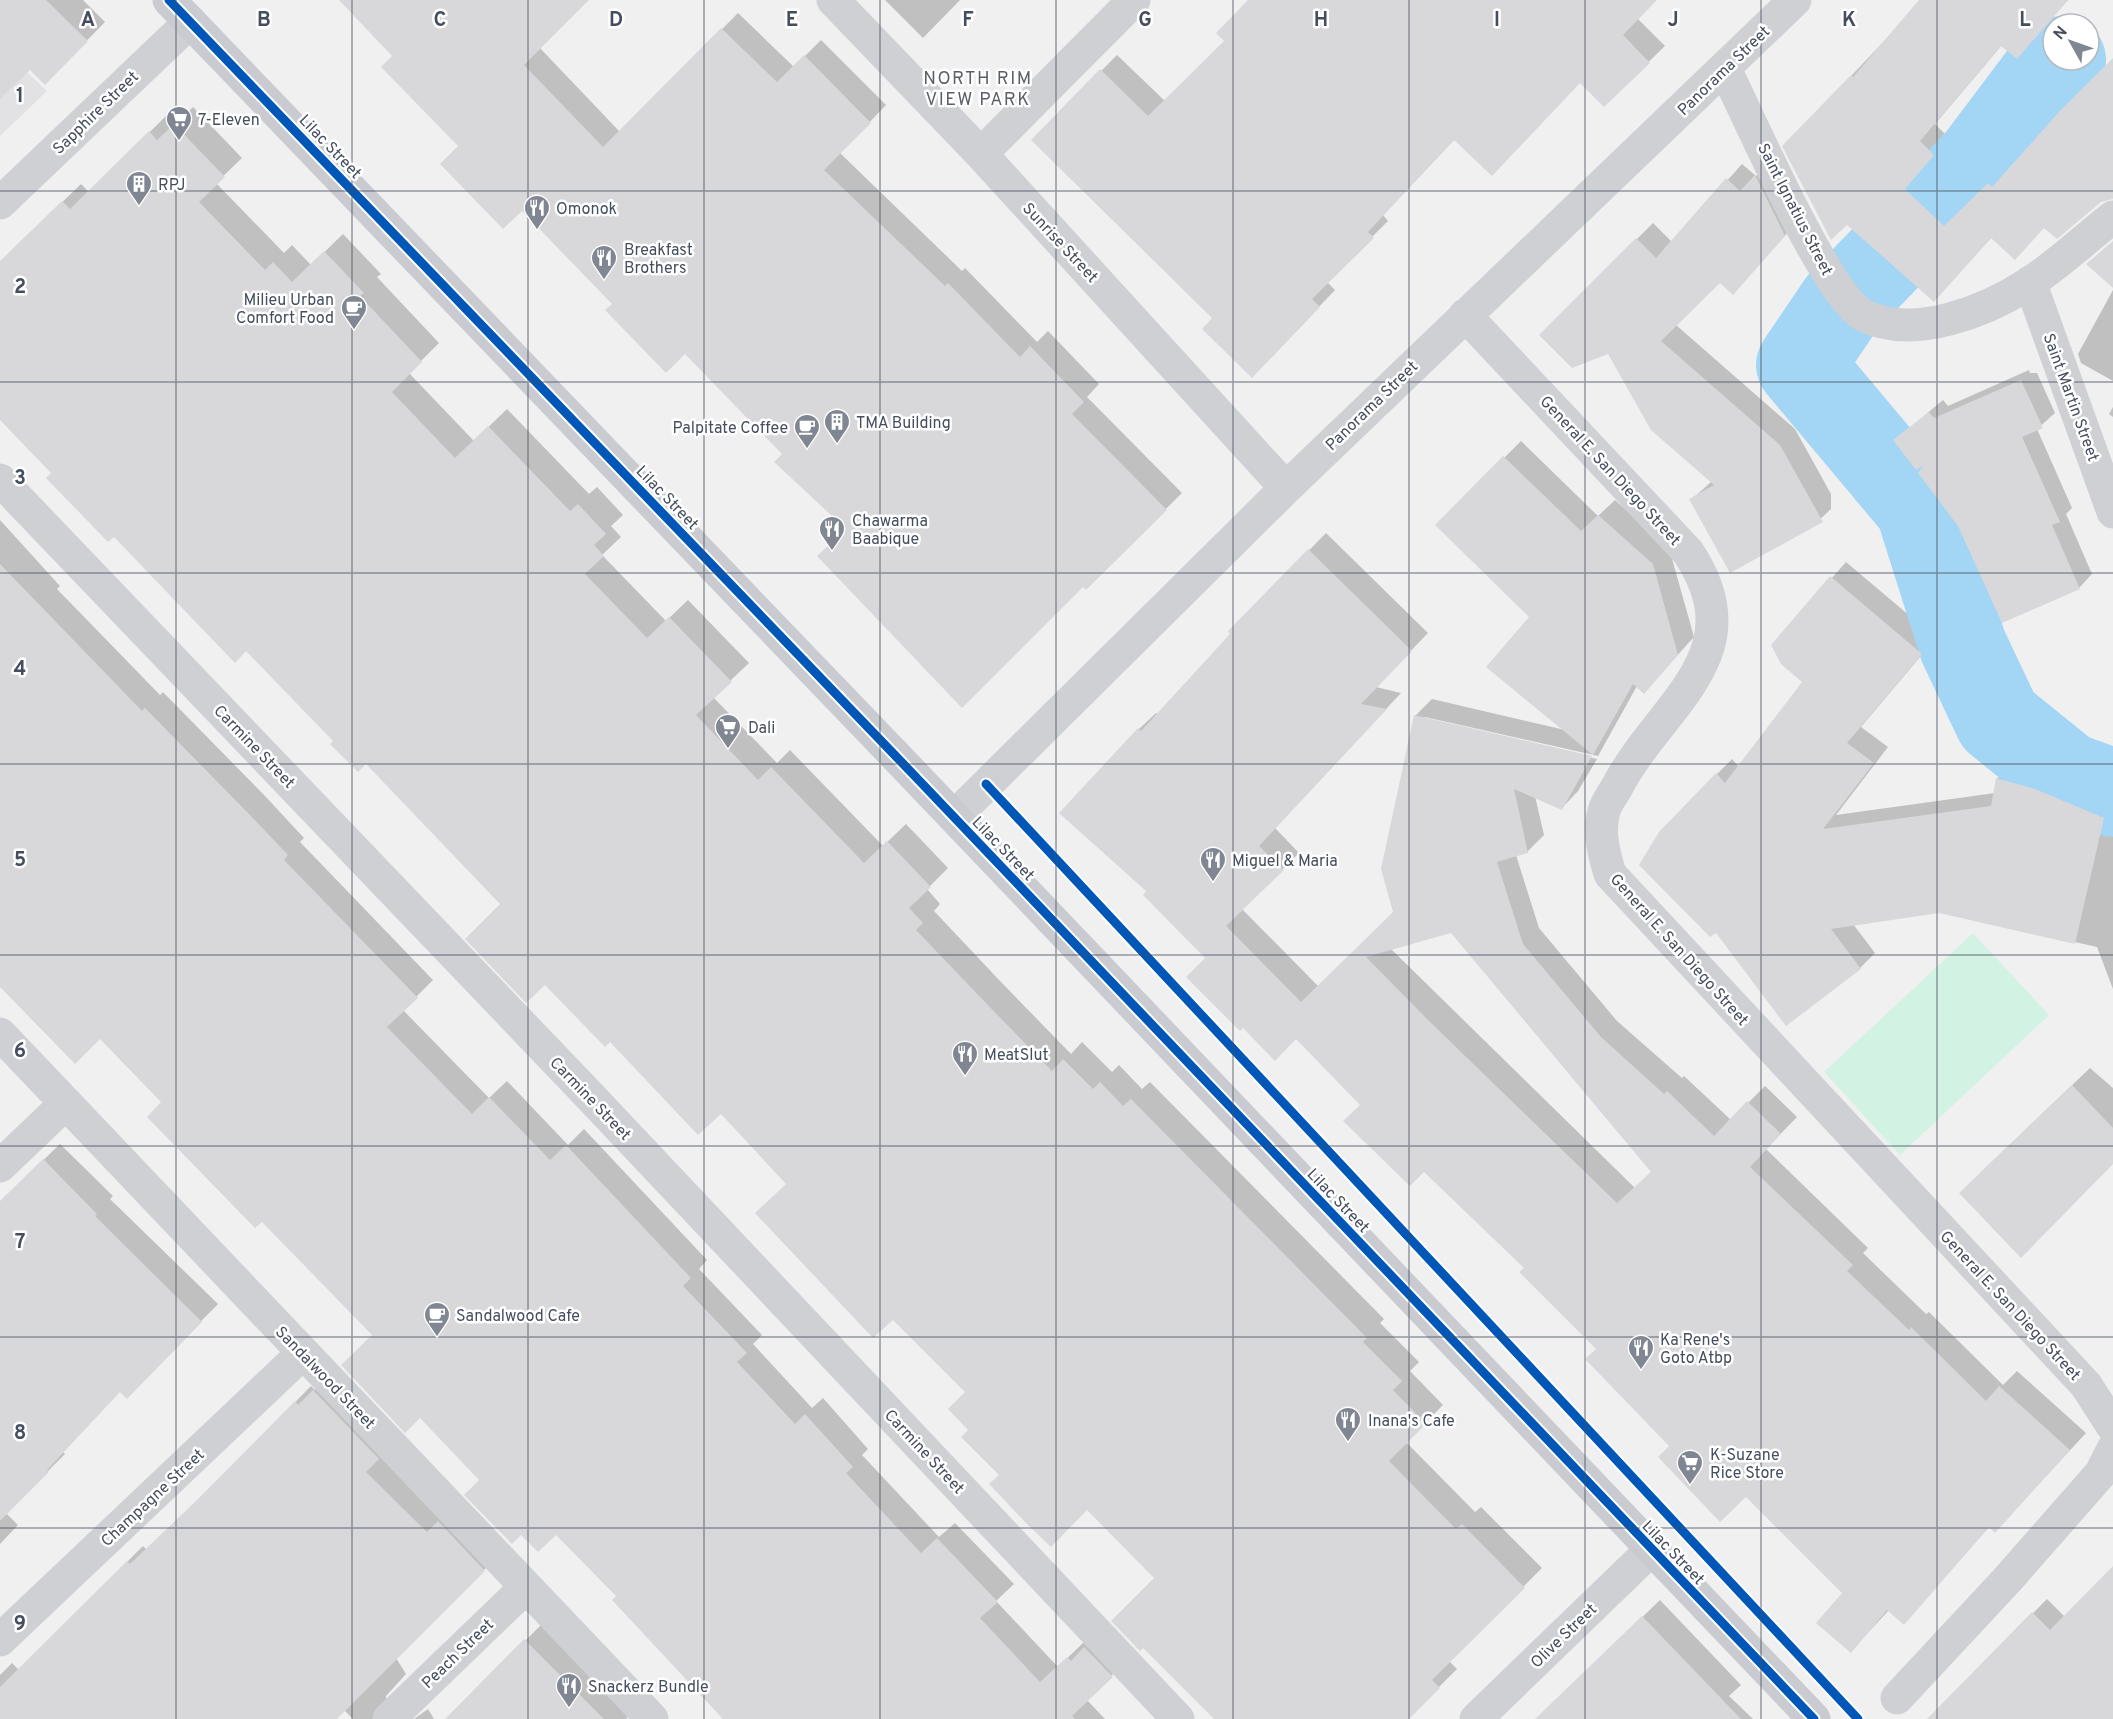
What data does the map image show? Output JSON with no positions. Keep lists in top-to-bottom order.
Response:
{
  "streets": {
    "main road": ["Lilac Street"],
    "street": [
      "Panorama Street",
      "Sapphire Street",
      "Saint Ignatius Street",
      "Sunrise Street",
      "Saint Martin Street",
      "General E. San Diego Street",
      "Carmine Street",
      "Sandalwood Street",
      "Champagne Street",
      "Olive Street",
      "Peach Street"
    ]
  },
  "crossings": [
    ["Panorama Street", "Lilac Street"],
    ["Panorama Street", "Saint Ignatius Street"],
    ["Panorama Street", "Sunrise Street"],
    ["Panorama Street", "General E. San Diego Street"],
    ["Sapphire Street", "Lilac Street"],
    ["Lilac Street", "Olive Street"],
    ["Saint Ignatius Street", "Saint Martin Street"],
    ["Sandalwood Street", "Champagne Street"],
    ["Sandalwood Street", "Peach Street"]
  ],
  "districts": ["NORTH RIM VIEW PARK"],
  "places": {
    "supermarket": ["7-Eleven", "Dali", "K-Suzane Rice Store"],
    "building": ["RPJ", "TMA Building"],
    "restaurant": [
      "Omonok",
      "Breakfast Brothers",
      "Chawarma Baabique",
      "Miguel & Maria",
      "MeatSlut",
      "Ka Rene's Goto Atbp",
      "Inana's Cafe",
      "Snackerz Bundle"
    ],
    "cafe": ["Milieu Urban Comfort Food", "Palpitate Coffee", "Sandalwood Cafe"]
  },
  "north": "top left",
  "grid": {
    "columns": [
      "A",
      "B",
      "C",
      "D",
      "E",
      "F",
      "G",
      "H",
      "I",
      "J",
      "K",
      "L"
    ],
    "rows": [
      "1",
      "2",
      "3",
      "4",
      "5",
      "6",
      "7",
      "8",
      "9"
    ]
  }
}
